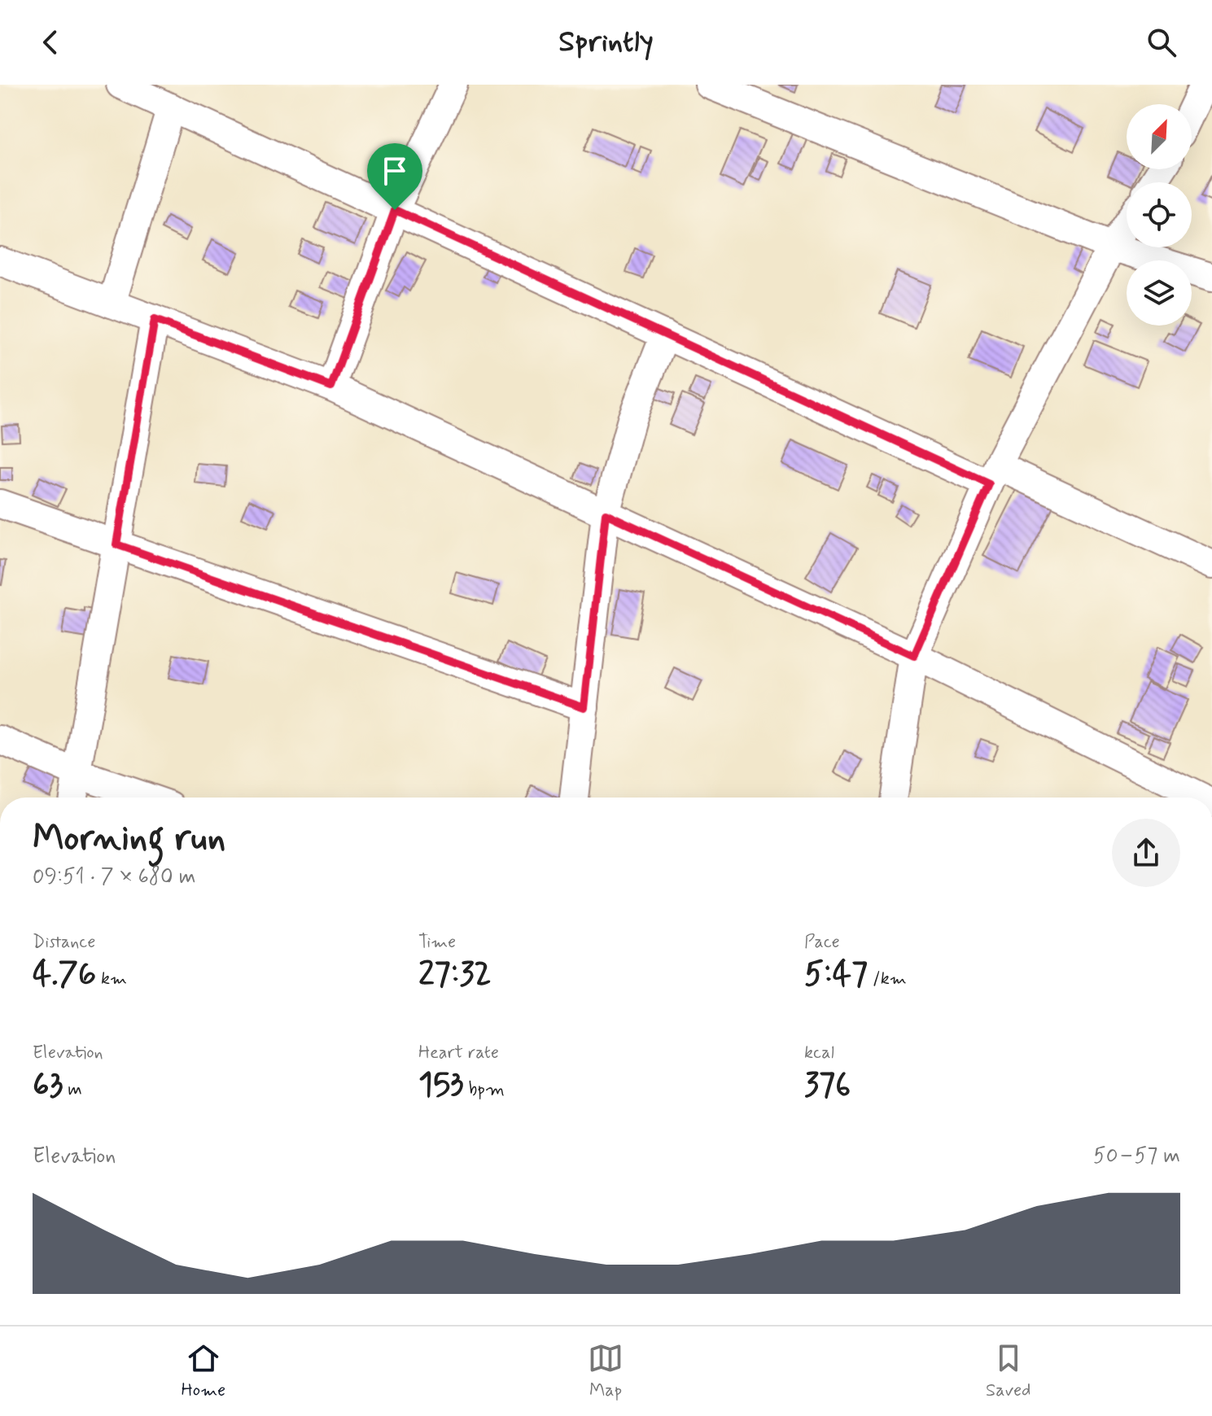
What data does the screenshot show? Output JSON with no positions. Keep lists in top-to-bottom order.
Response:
{
  "north": "top right",
  "page": {
    "header": "Sprintly",
    "heading": ["Morning run", "09:51 · 7 × 680 m"],
    "stats": [
      ["Distance", "4.76 km"],
      ["Time", "27:32"],
      ["Pace", "5:47 /km"],
      ["Elevation", "63 m"],
      ["Heart rate", "153 bpm"],
      ["kcal", "376"]
    ],
    "chart": ["Elevation", "50–57 m"],
    "tabs": ["Home", "Map", "Saved"]
  }
}
